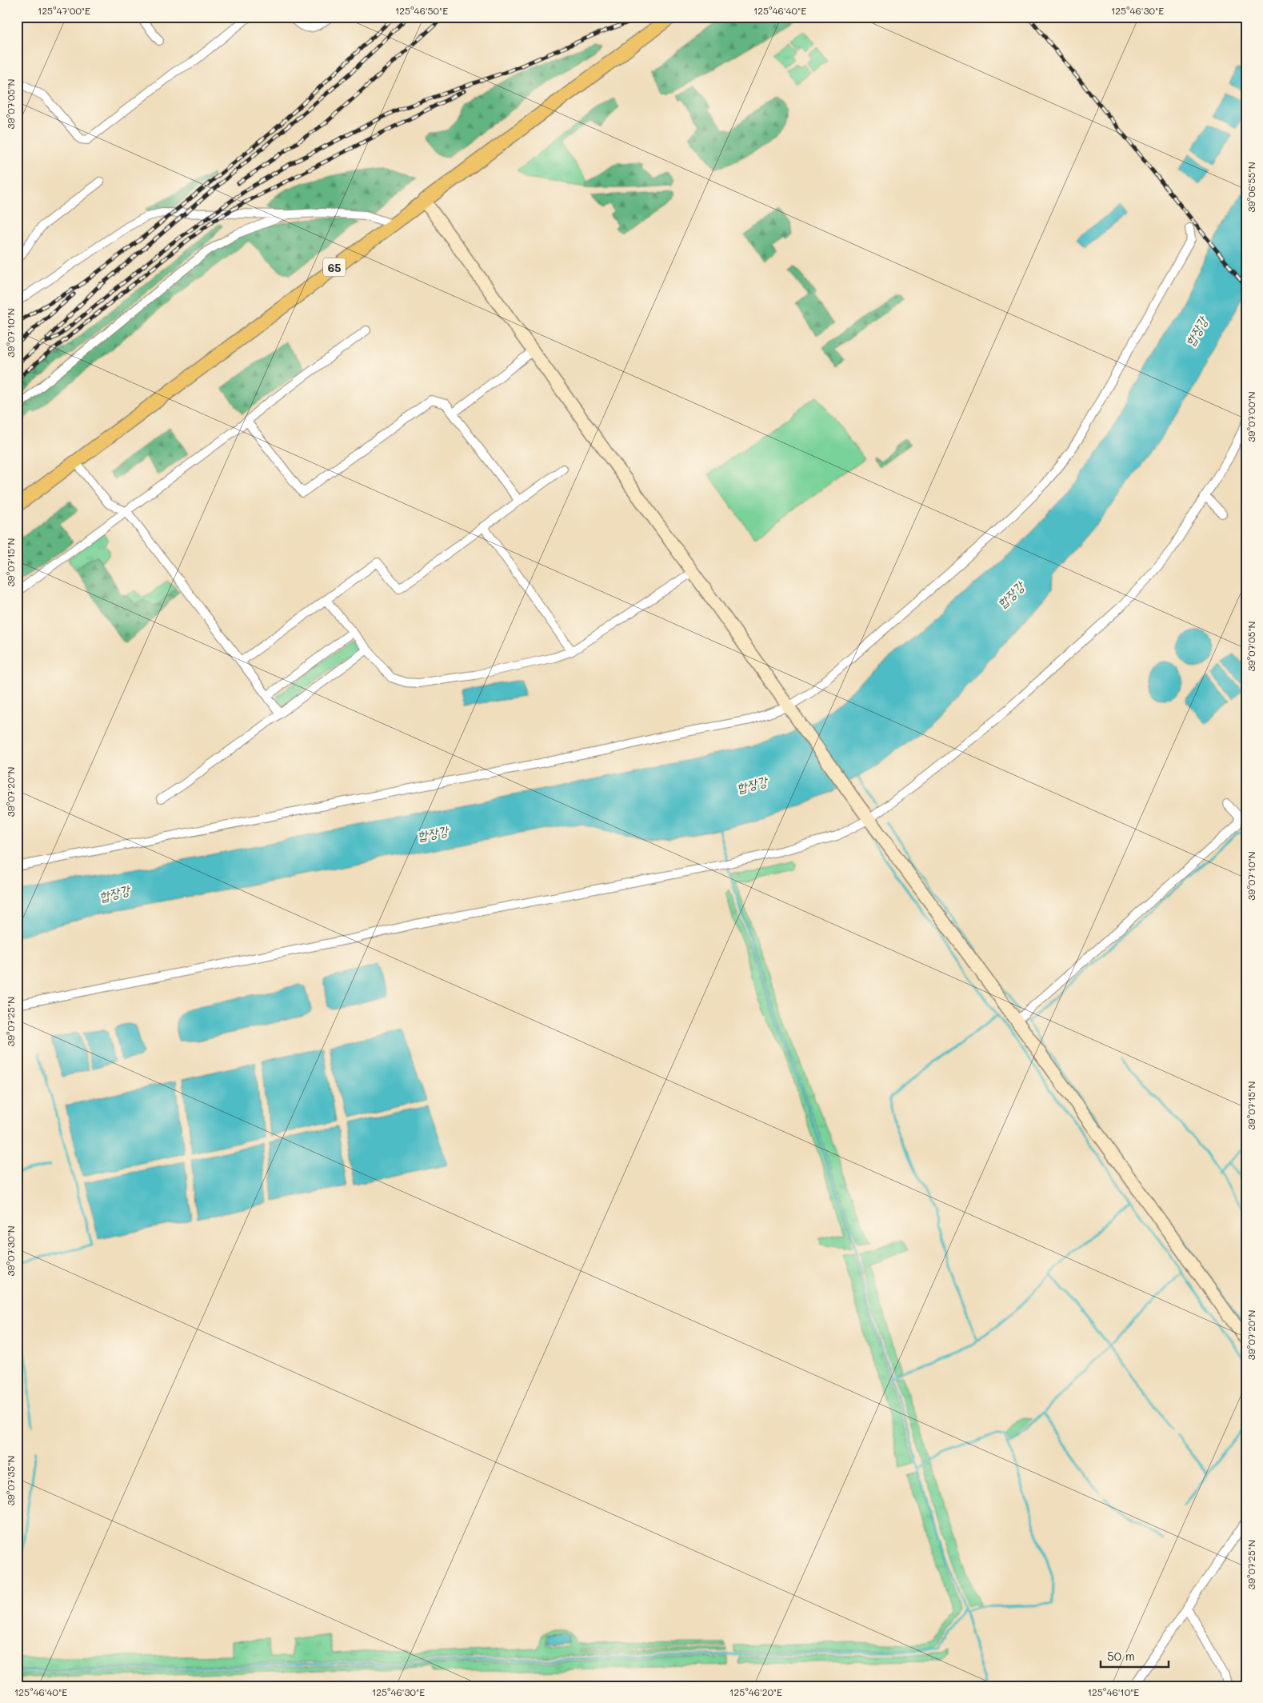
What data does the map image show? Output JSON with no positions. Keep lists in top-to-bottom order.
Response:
{
  "streets": {
    "main road": ["65"]
  },
  "water": ["합장강"],
  "scale_bar": "50 m",
  "coordinates": [
    "125°47'00\"E",
    "125°46'50\"E",
    "125°46'40\"E",
    "125°46'30\"E",
    "39°07'05\"N",
    "39°06'55\"N",
    "39°07'10\"N",
    "39°07'00\"N",
    "39°07'15\"N",
    "39°07'20\"N",
    "39°07'25\"N",
    "39°07'30\"N",
    "39°07'35\"N",
    "125°46'20\"E",
    "125°46'10\"E"
  ]
}
